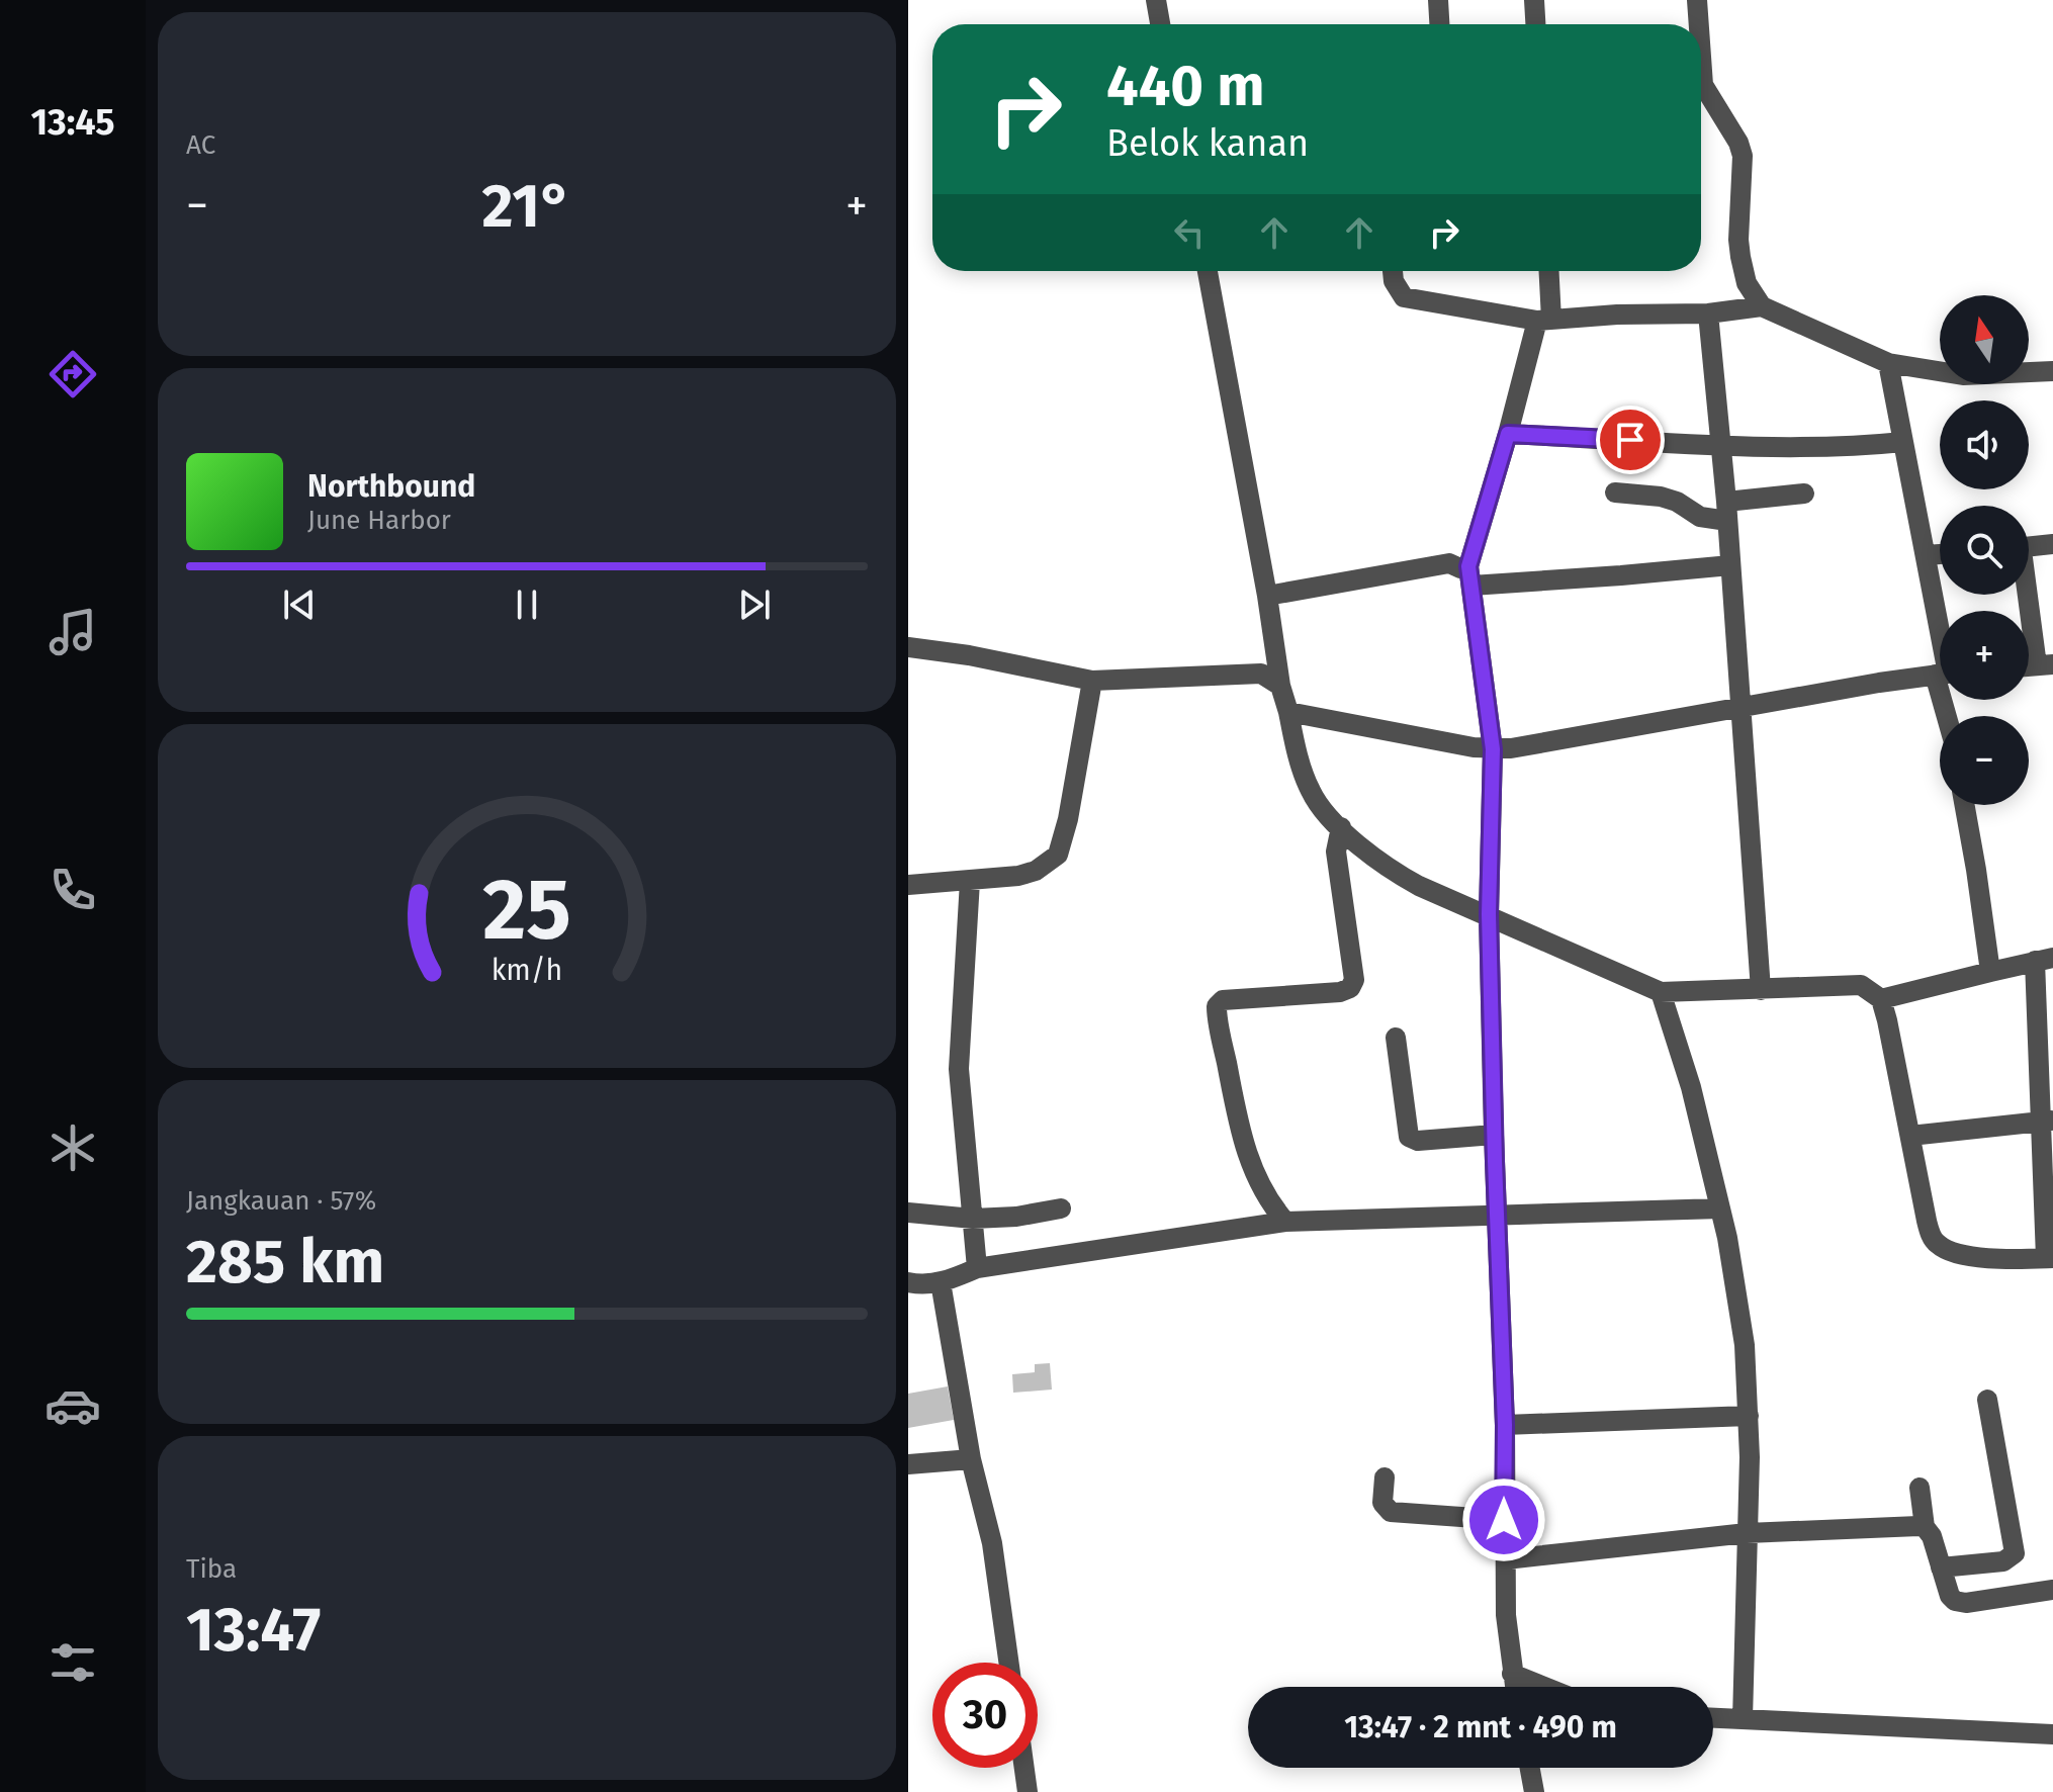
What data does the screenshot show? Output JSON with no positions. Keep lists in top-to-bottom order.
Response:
{
  "north": "top",
  "page": {
    "tabs": "13:45",
    "tile": [
      "AC",
      ["Jangkauan · 57%", "285 km"],
      ["Tiba", "13:47"]
    ],
    "turn": ["440 m", "Belok kanan"],
    "heat": ["−", "21°", "+"],
    "map_buttons": ["+", "−"],
    "song": ["Northbound", "June Harbor"],
    "limit": "30",
    "trip": "13:47 · 2 mnt · 490 m",
    "gauge": ["25", "km/h"]
  }
}
